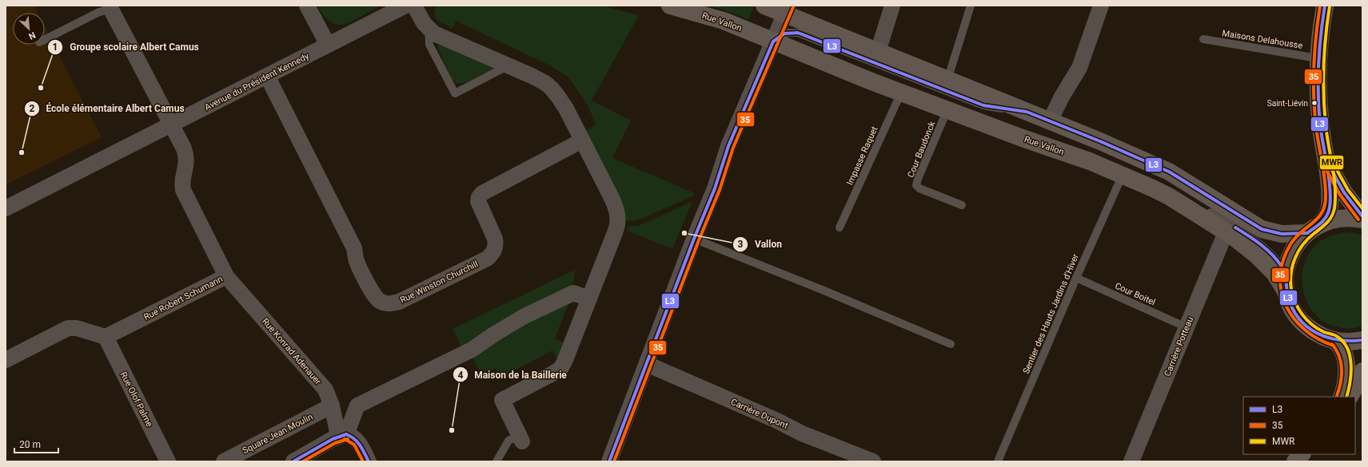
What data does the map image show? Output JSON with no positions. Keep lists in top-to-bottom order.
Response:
{
  "streets": {
    "main road": ["Rue Vallon"],
    "street": [
      "Avenue du Président Kennedy",
      "Rue Winston Churchill",
      "Rue Robert Schumann",
      "Carrière Potteau",
      "Rue Konrad Adenauer",
      "Rue Olof Palme",
      "Carrière Dupont",
      "Square Jean Moulin"
    ],
    "lane": [
      "Maisons Delahousse",
      "Cour Baudonck",
      "Impasse Raquet",
      "Cour Boitel",
      "Sentier des Hauts Jardins d'Hiver"
    ]
  },
  "crossings": [
    ["Rue Vallon", "Cour Baudonck"],
    ["Rue Vallon", "Impasse Raquet"],
    ["Rue Vallon", "Sentier des Hauts Jardins d'Hiver"],
    ["Rue Vallon", "Carrière Potteau"],
    ["Avenue du Président Kennedy", "Rue Winston Churchill"],
    ["Avenue du Président Kennedy", "Rue Robert Schumann"],
    ["Cour Boitel", "Sentier des Hauts Jardins d'Hiver"],
    ["Cour Boitel", "Carrière Potteau"],
    ["Rue Robert Schumann", "Rue Konrad Adenauer"],
    ["Rue Robert Schumann", "Rue Olof Palme"],
    ["Rue Konrad Adenauer", "Square Jean Moulin"]
  ],
  "places": [
    "Groupe scolaire Albert Camus",
    "Saint-Liévin",
    "École élémentaire Albert Camus",
    "Vallon",
    "Maison de la Baillerie"
  ],
  "lines": ["transit line L3", "transit line 35", "transit line MWR"],
  "legend": ["L3", "35", "MWR"],
  "scale_bar": "20 m",
  "north": "bottom right"
}
